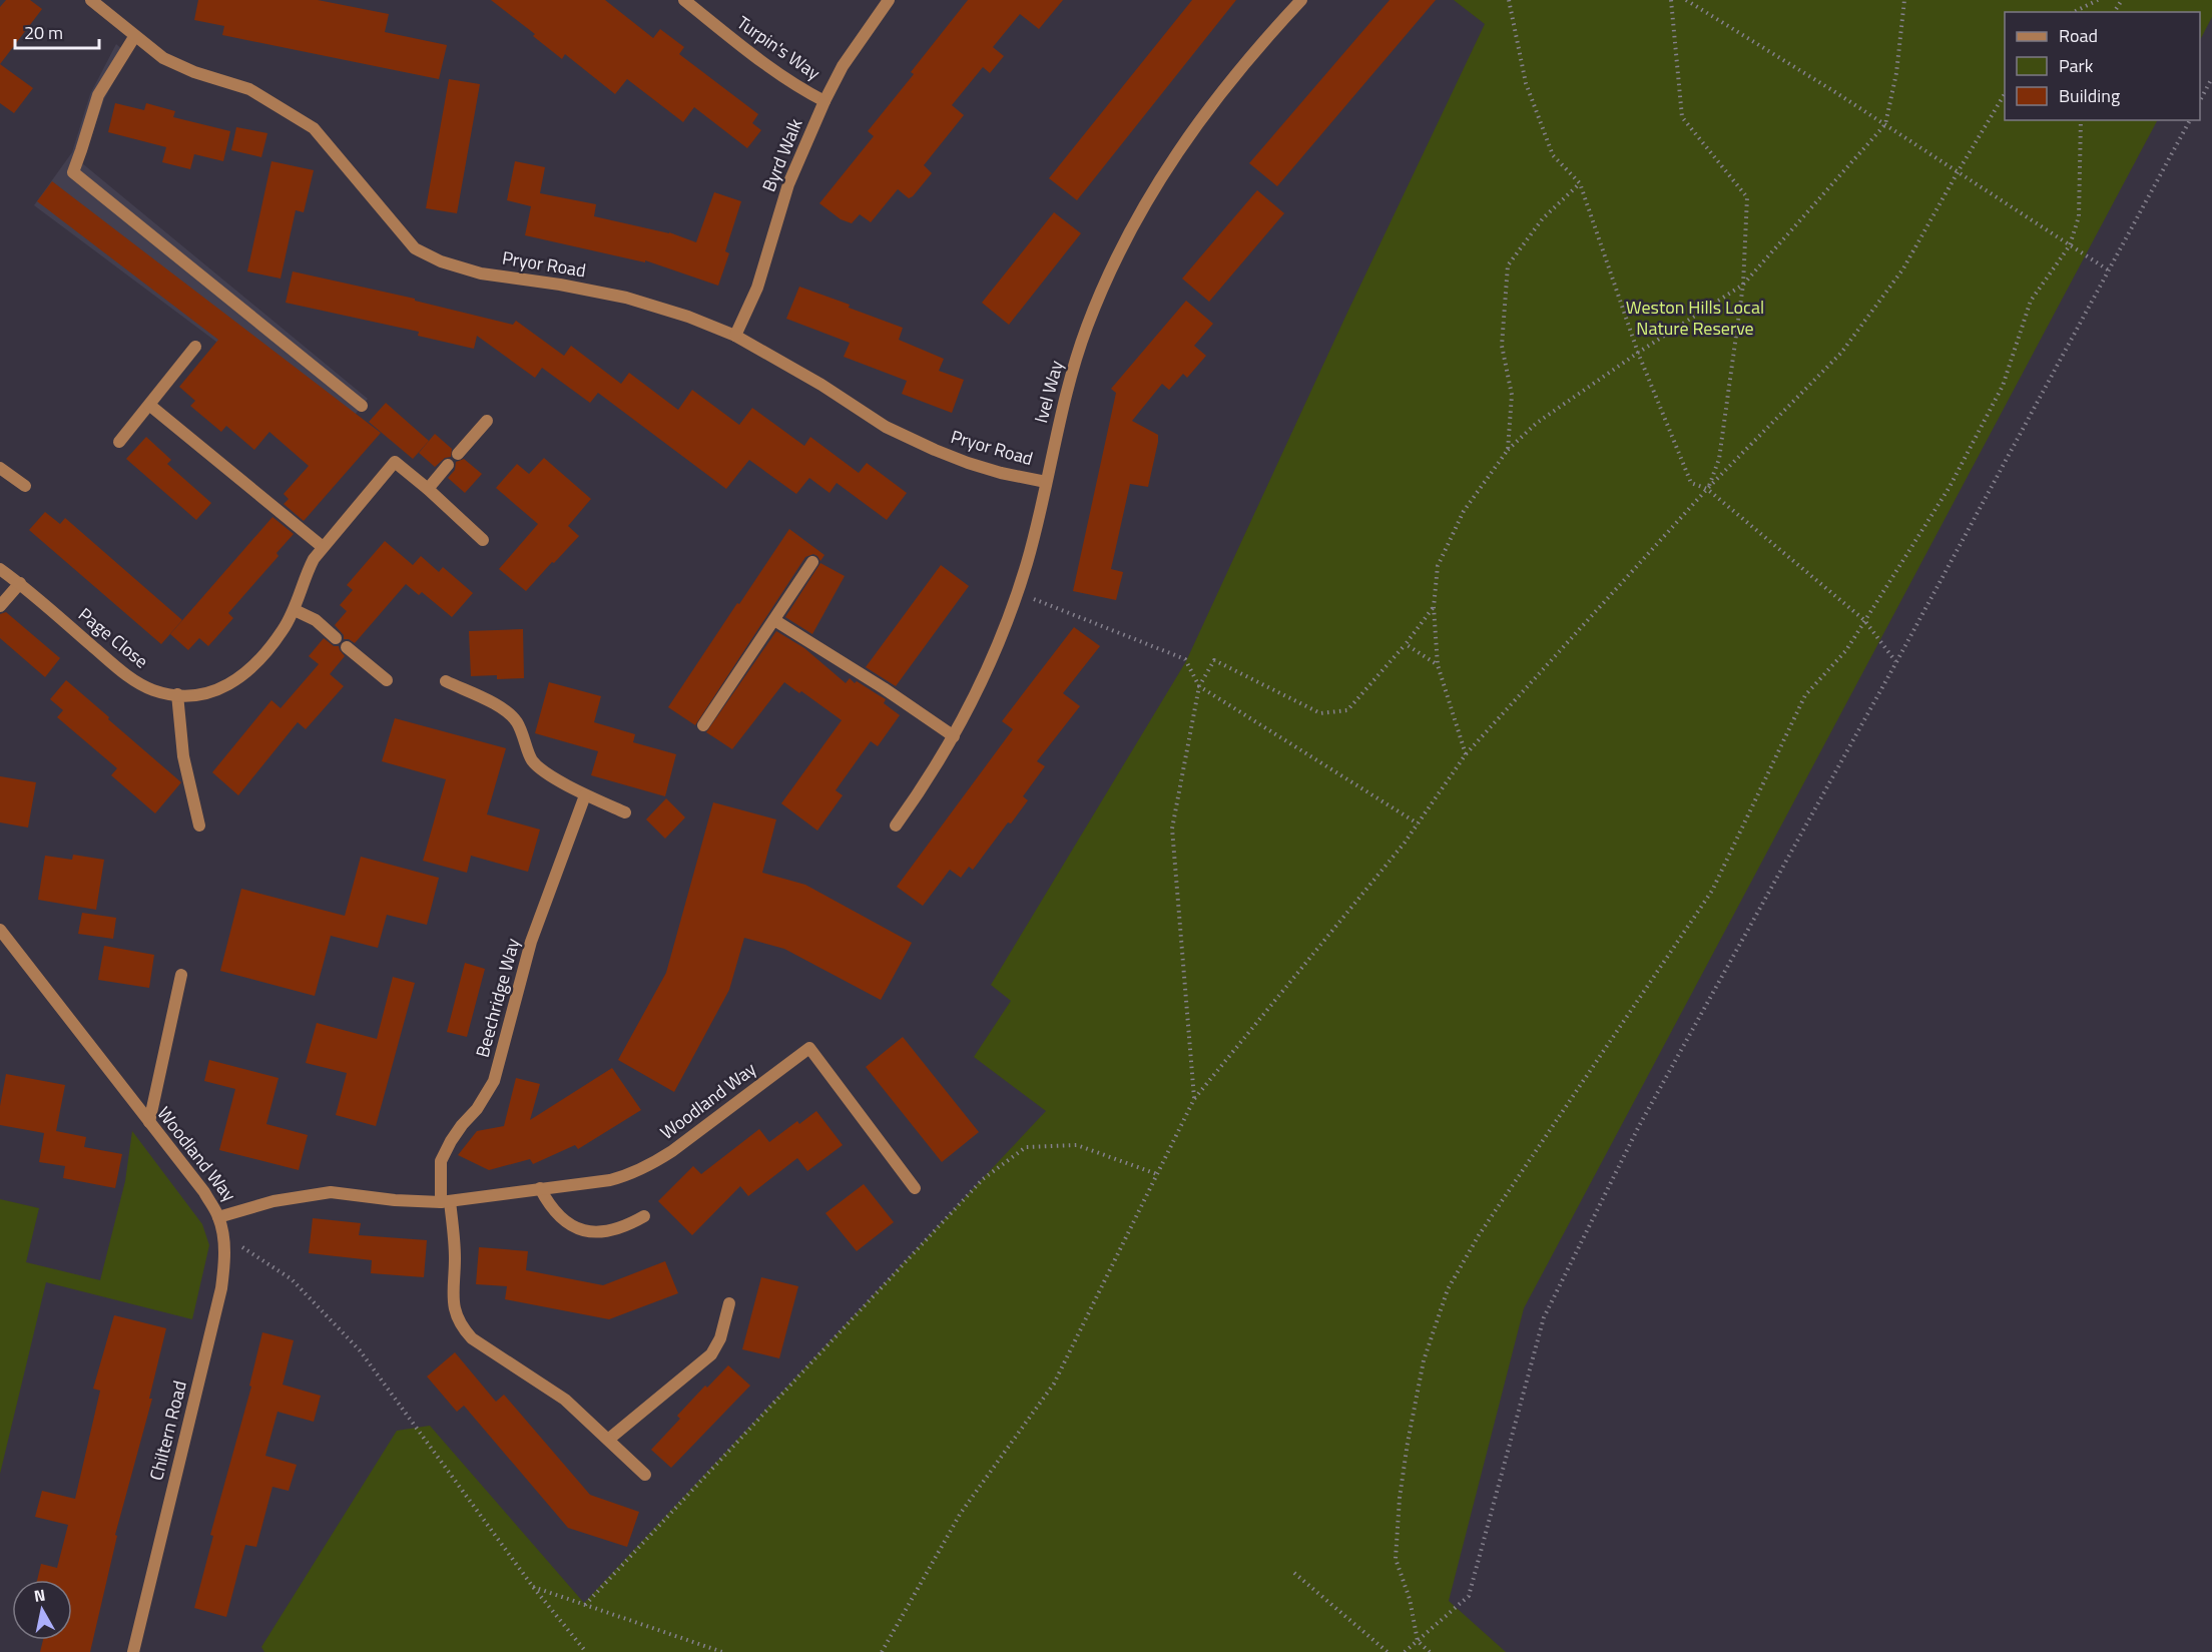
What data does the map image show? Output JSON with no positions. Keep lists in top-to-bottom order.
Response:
{
  "streets": {
    "street": [
      "Turpin's Way",
      "Byrd Walk",
      "Pryor Road",
      "Ivel Way",
      "Page Close",
      "Beechridge Way",
      "Woodland Way",
      "Chiltern Road"
    ]
  },
  "crossings": [
    ["Turpin's Way", "Byrd Walk"],
    ["Byrd Walk", "Pryor Road"],
    ["Pryor Road", "Ivel Way"],
    ["Beechridge Way", "Woodland Way"],
    ["Woodland Way", "Chiltern Road"]
  ],
  "parks": ["Weston Hills Local Nature Reserve"],
  "legend": ["Road", "Park", "Building"],
  "scale_bar": "20 m",
  "north": "top"
}
